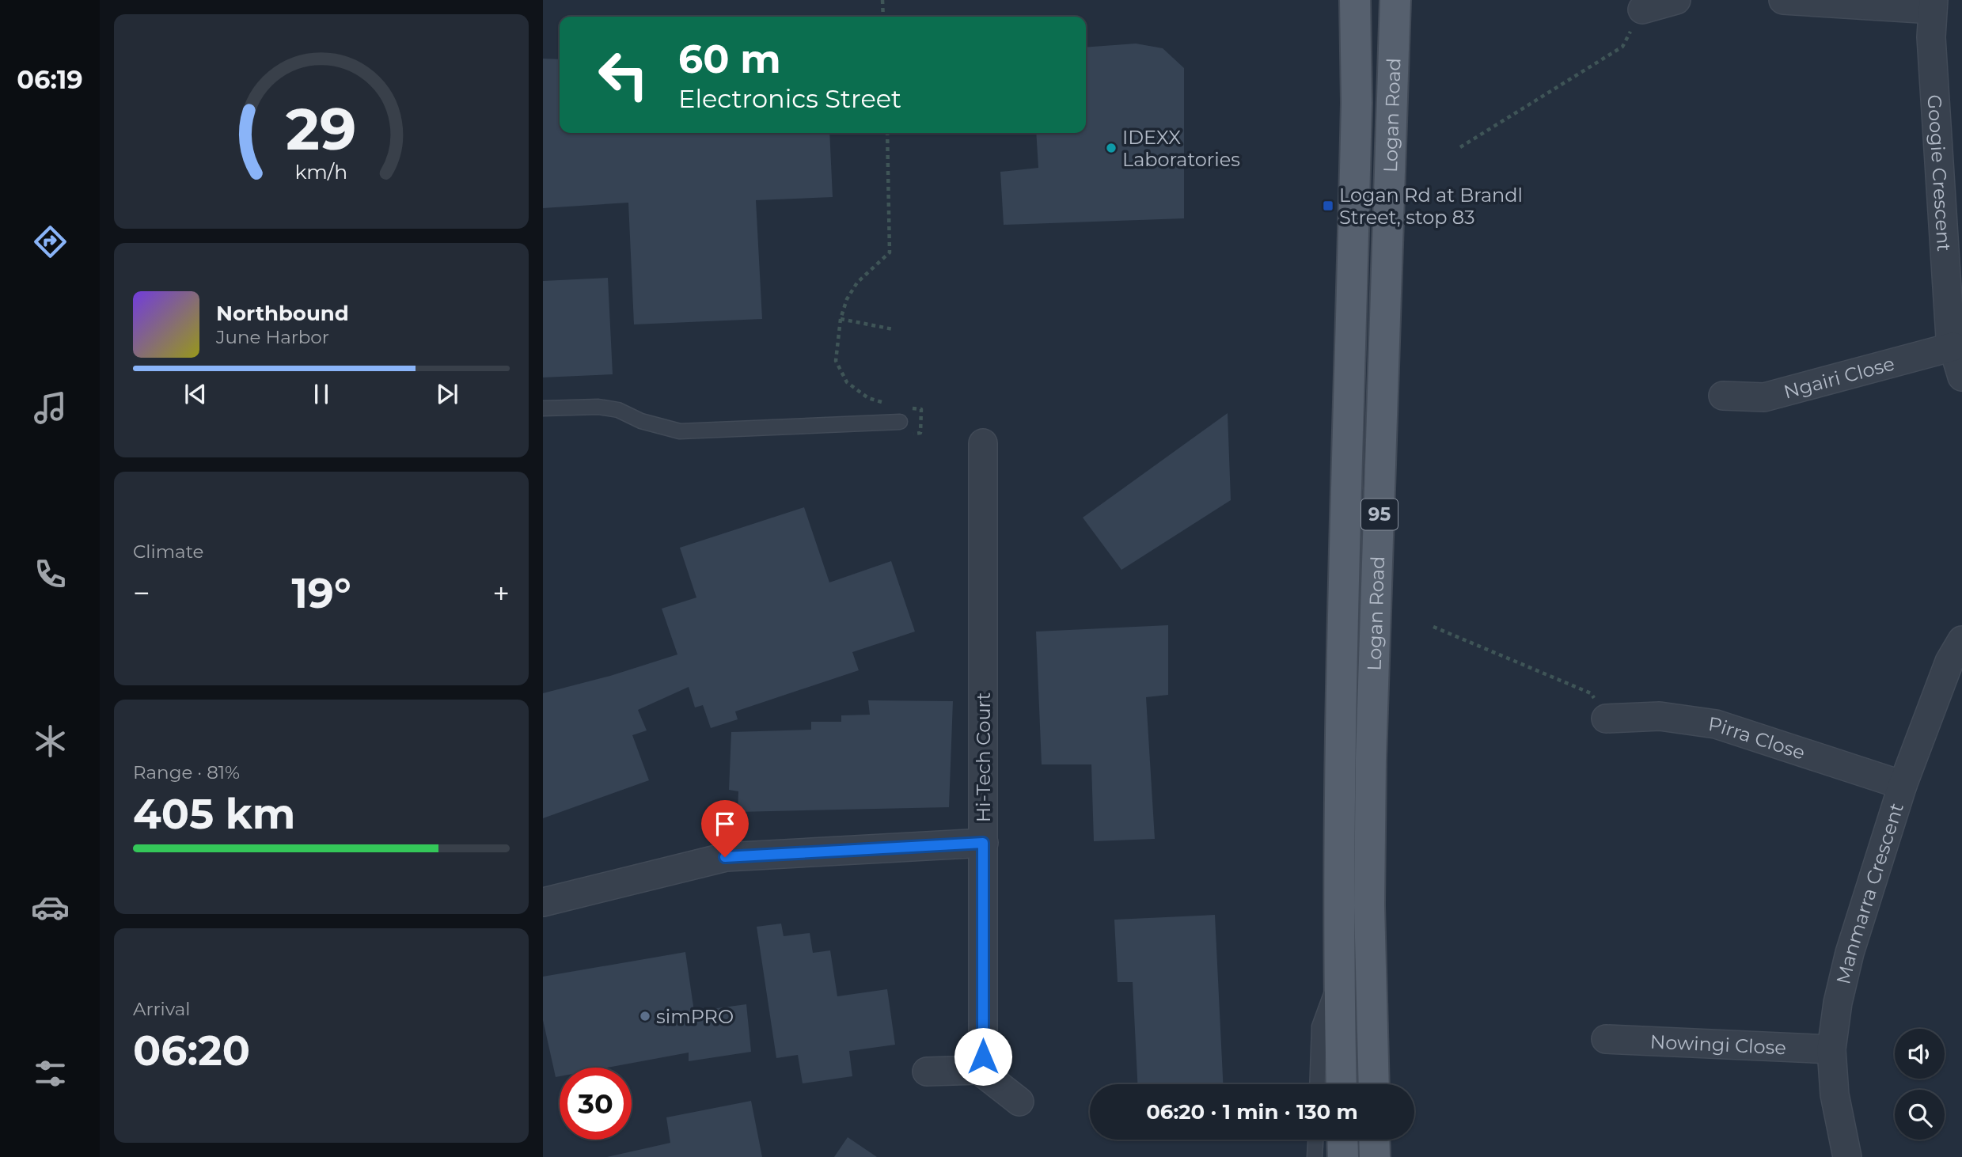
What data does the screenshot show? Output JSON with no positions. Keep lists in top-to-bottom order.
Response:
{
  "streets": {
    "main road": ["Logan Road", "95"],
    "street": [
      "Googie Crescent",
      "Ngairi Close",
      "Pirra Close",
      "Hi-Tech Court",
      "Manmarra Crescent",
      "Nowingi Close"
    ]
  },
  "crossings": [
    ["Googie Crescent", "Ngairi Close"],
    ["Pirra Close", "Manmarra Crescent"],
    ["Manmarra Crescent", "Nowingi Close"]
  ],
  "places": {
    "other": ["IDEXX Laboratories", "simPRO"],
    "transit": ["Logan Rd at Brandl Street, stop 83"]
  },
  "page": {
    "tabs": "06:19",
    "turn": ["60 m", "Electronics Street"],
    "song": ["Northbound", "June Harbor"],
    "tile": [
      "Climate",
      ["Range · 81%", "405 km"],
      ["Arrival", "06:20"]
    ],
    "heat": ["−", "19°", "+"],
    "limit": "30",
    "trip": "06:20 · 1 min · 130 m",
    "gauge": ["29", "km/h"]
  }
}
